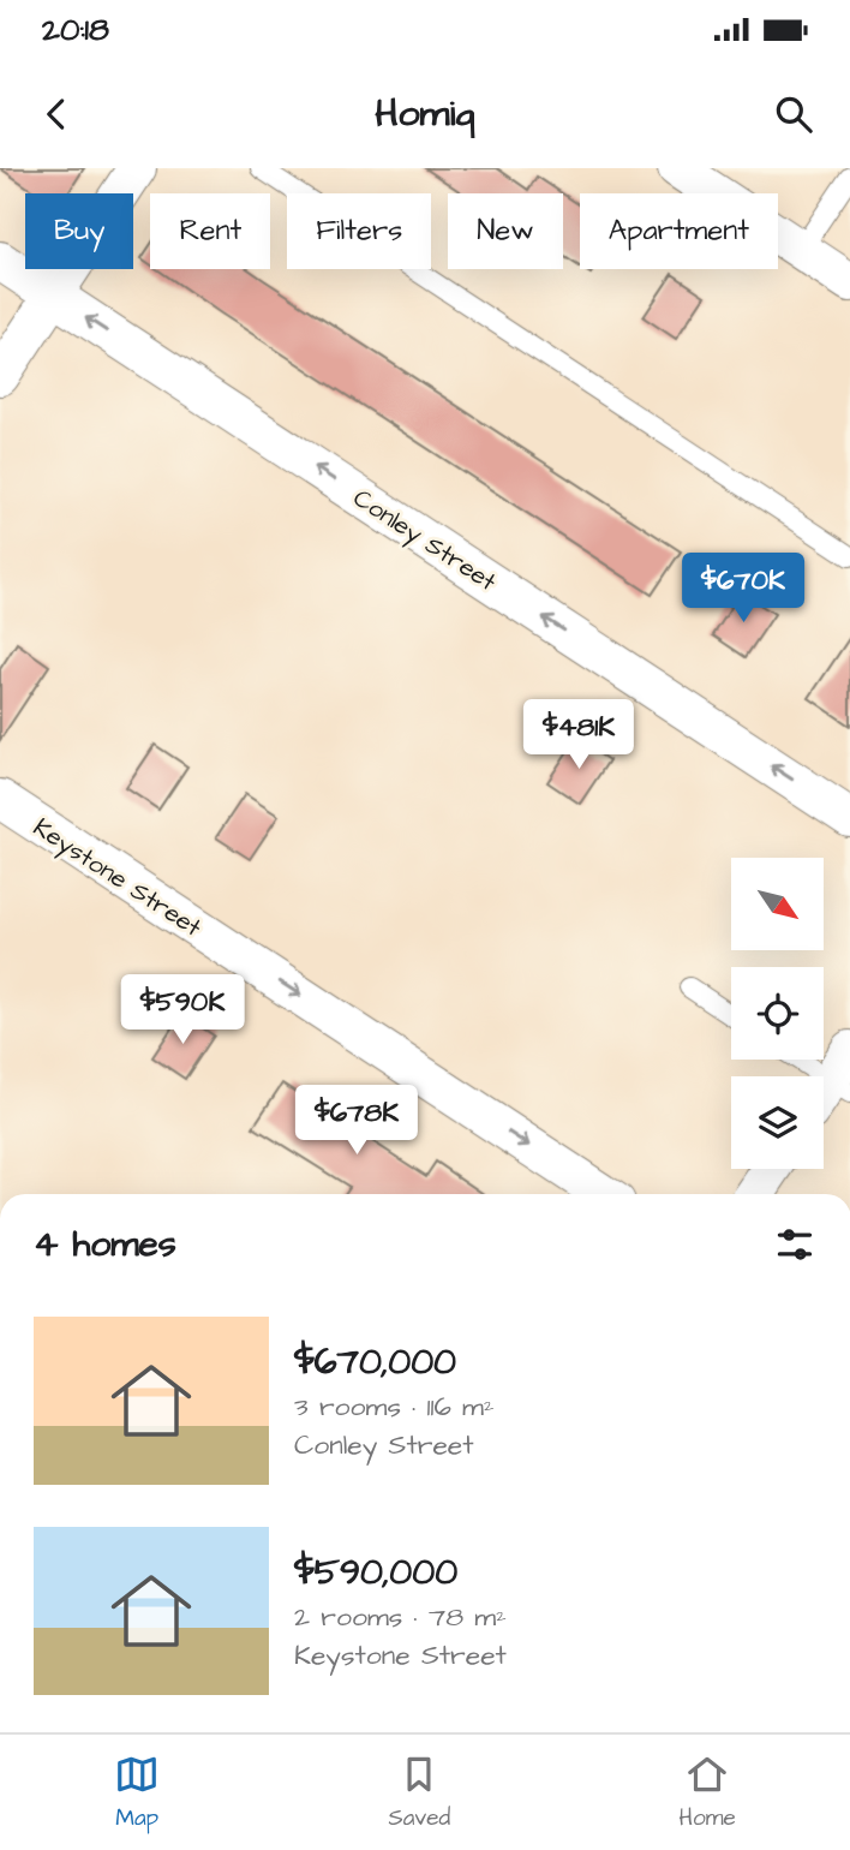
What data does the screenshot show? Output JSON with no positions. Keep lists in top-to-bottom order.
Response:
{
  "streets": {
    "street": ["Conley Street", "Keystone Street"]
  },
  "one_way": ["Conley Street", "Keystone Street"],
  "north": "bottom right",
  "page": {
    "status": "20:18",
    "header": "Homiq",
    "chip": [
      "Buy",
      "Rent",
      "Filters",
      "New",
      "Apartment"
    ],
    "price": [
      "$670K",
      "$481K",
      "$590K",
      "$678K"
    ],
    "heading": "4 homes",
    "list": [
      {
        "name": "$670,000",
        "note": "3 rooms · 116 m² · Conley Street"
      },
      {
        "name": "$590,000",
        "note": "2 rooms · 78 m² · Keystone Street"
      }
    ],
    "tabs": ["Map", "Saved", "Home"]
  }
}
